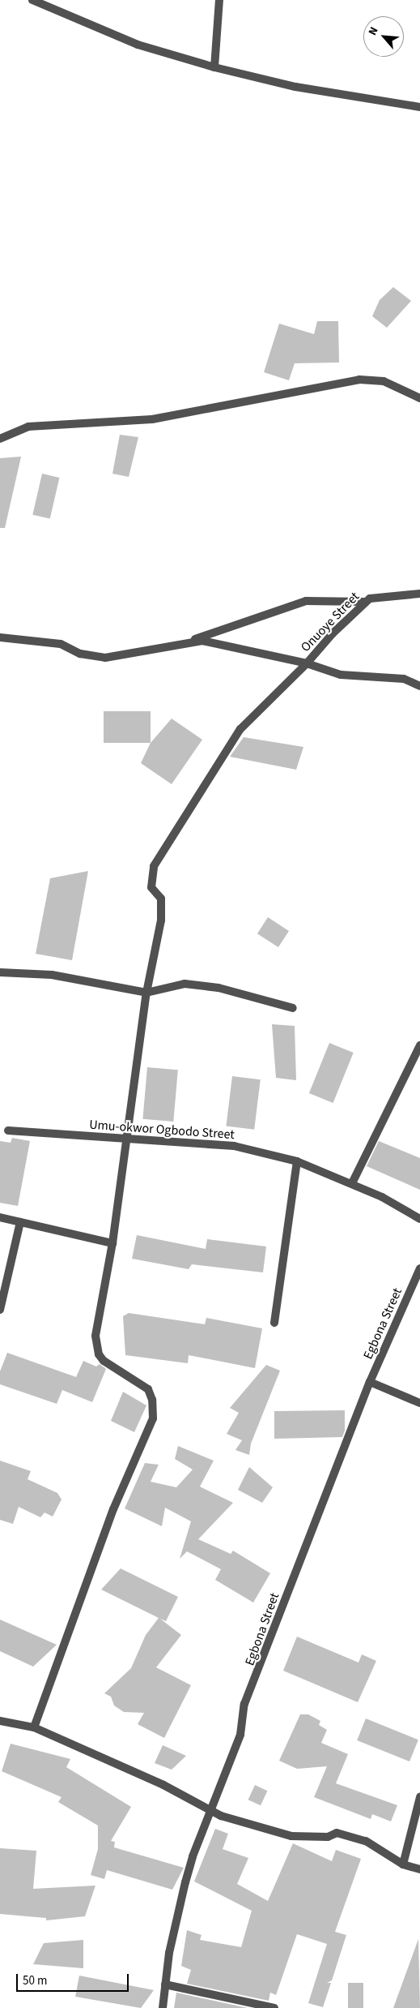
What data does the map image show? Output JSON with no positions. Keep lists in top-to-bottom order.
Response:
{
  "streets": {
    "street": ["Onuoye Street", "Umu-okwor Ogbodo Street", "Egbona Street"]
  },
  "crossings": [
    ["Onuoye Street", "Umu-okwor Ogbodo Street"]
  ],
  "scale_bar": "50 m",
  "north": "top left"
}
